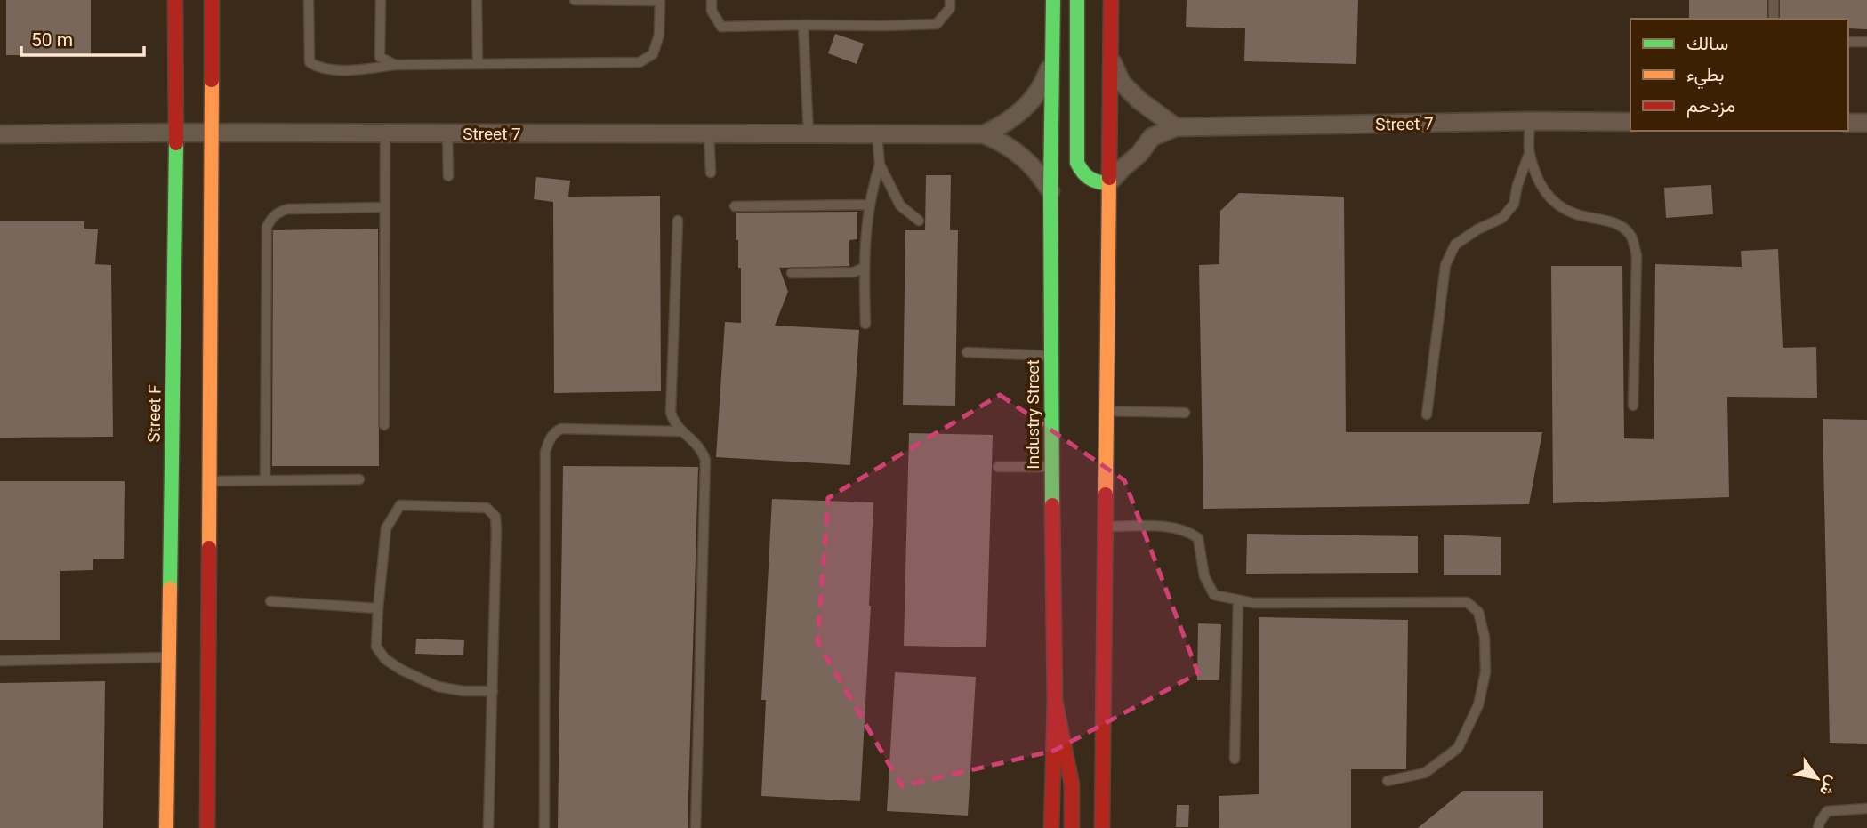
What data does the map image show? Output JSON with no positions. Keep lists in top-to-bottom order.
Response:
{
  "streets": {
    "street": ["Street 7", "Street F", "Industry Street"]
  },
  "crossings": [
    ["Street 7", "Street F"],
    ["Street 7", "Industry Street"]
  ],
  "legend": ["سالك", "بطيء", "مزدحم"],
  "scale_bar": "50 m",
  "north": "bottom right"
}
